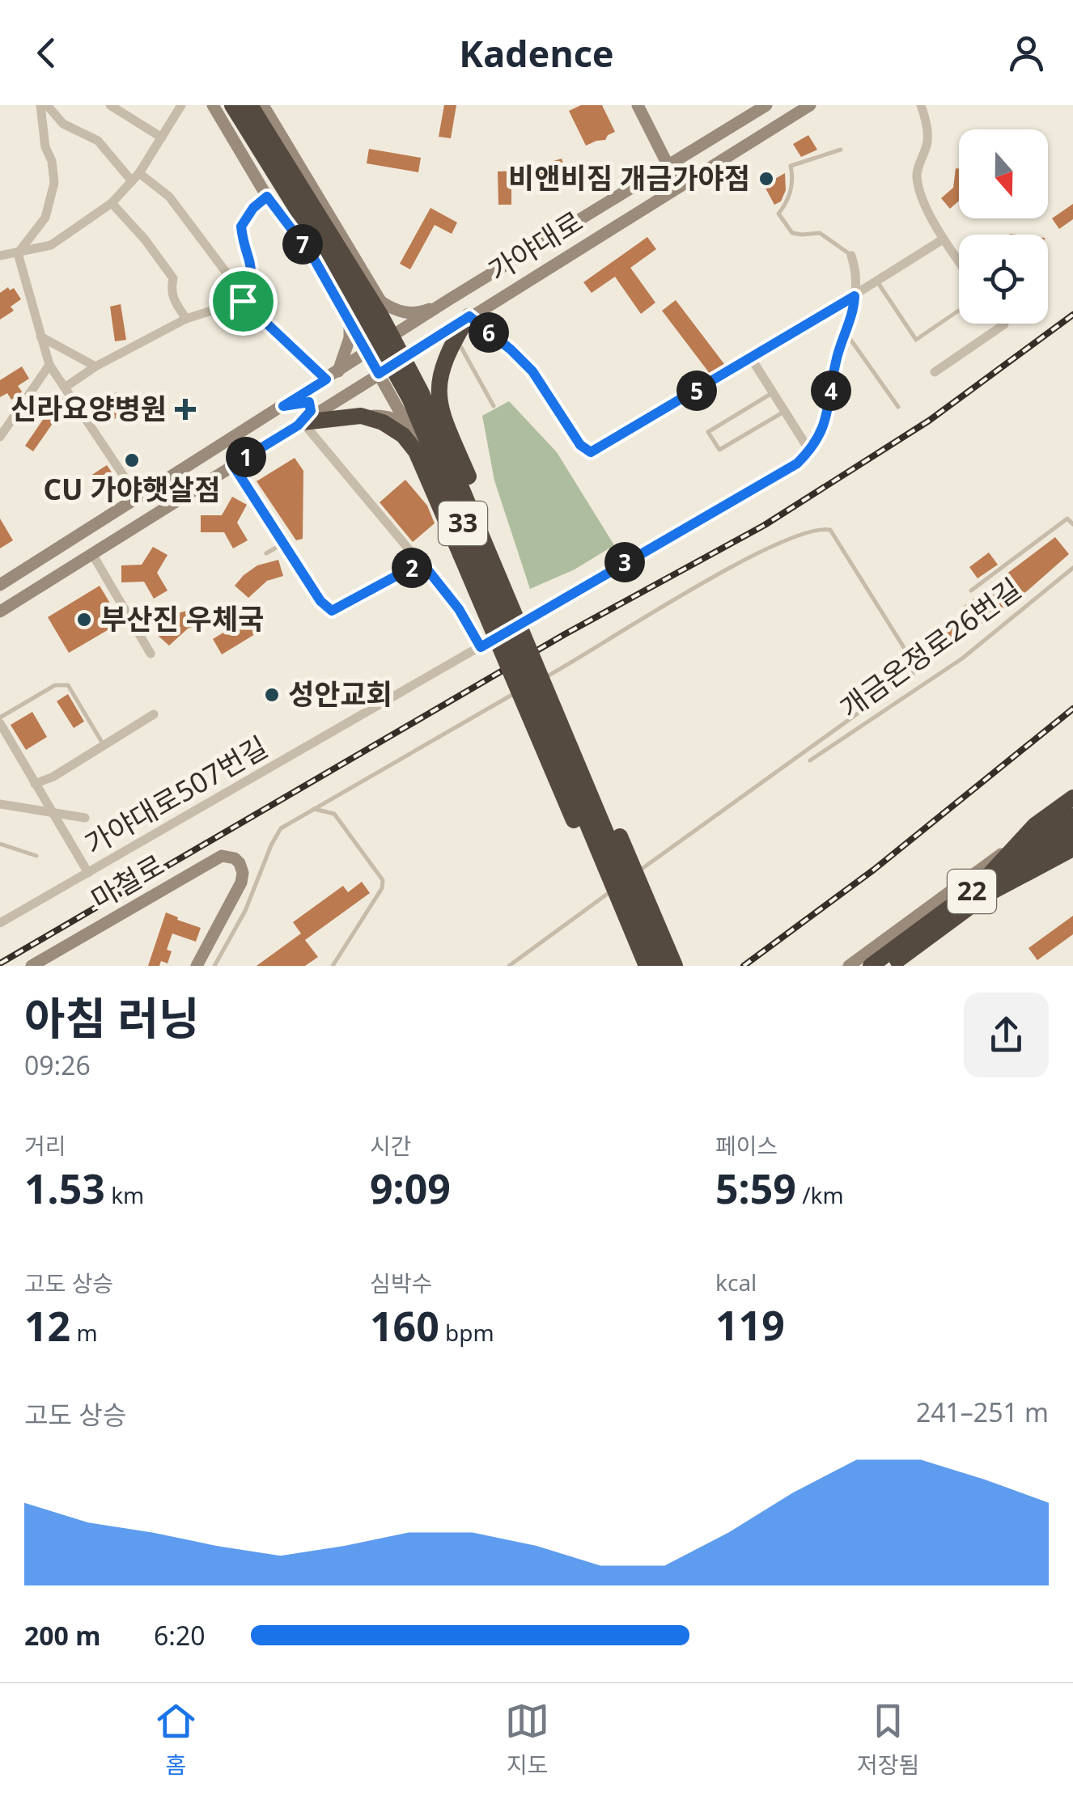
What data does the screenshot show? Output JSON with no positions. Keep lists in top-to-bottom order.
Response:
{
  "streets": {
    "highway": ["33", "22"],
    "main road": ["가야대로", "마철로"],
    "street": ["가야대로507번길"],
    "lane": ["개금온정로26번길"]
  },
  "places": {
    "other": [
      "비앤비짐 개금가야점",
      "CU 가야햇살점",
      "부산진 우체국",
      "성안교회"
    ],
    "health": ["신라요양병원"]
  },
  "north": "bottom",
  "page": {
    "header": "Kadence",
    "pins": [
      "7",
      "6",
      "4",
      "5",
      "1",
      "3",
      "2"
    ],
    "heading": ["아침 러닝", "09:26"],
    "stats": [
      ["거리", "1.53 km"],
      ["시간", "9:09"],
      ["페이스", "5:59 /km"],
      ["고도 상승", "12 m"],
      ["심박수", "160 bpm"],
      ["kcal", "119"]
    ],
    "chart": ["고도 상승", "241–251 m"],
    "list": [
      {
        "name": "200 m",
        "note": "6:20"
      }
    ],
    "tabs": ["홈", "지도", "저장됨"]
  }
}
